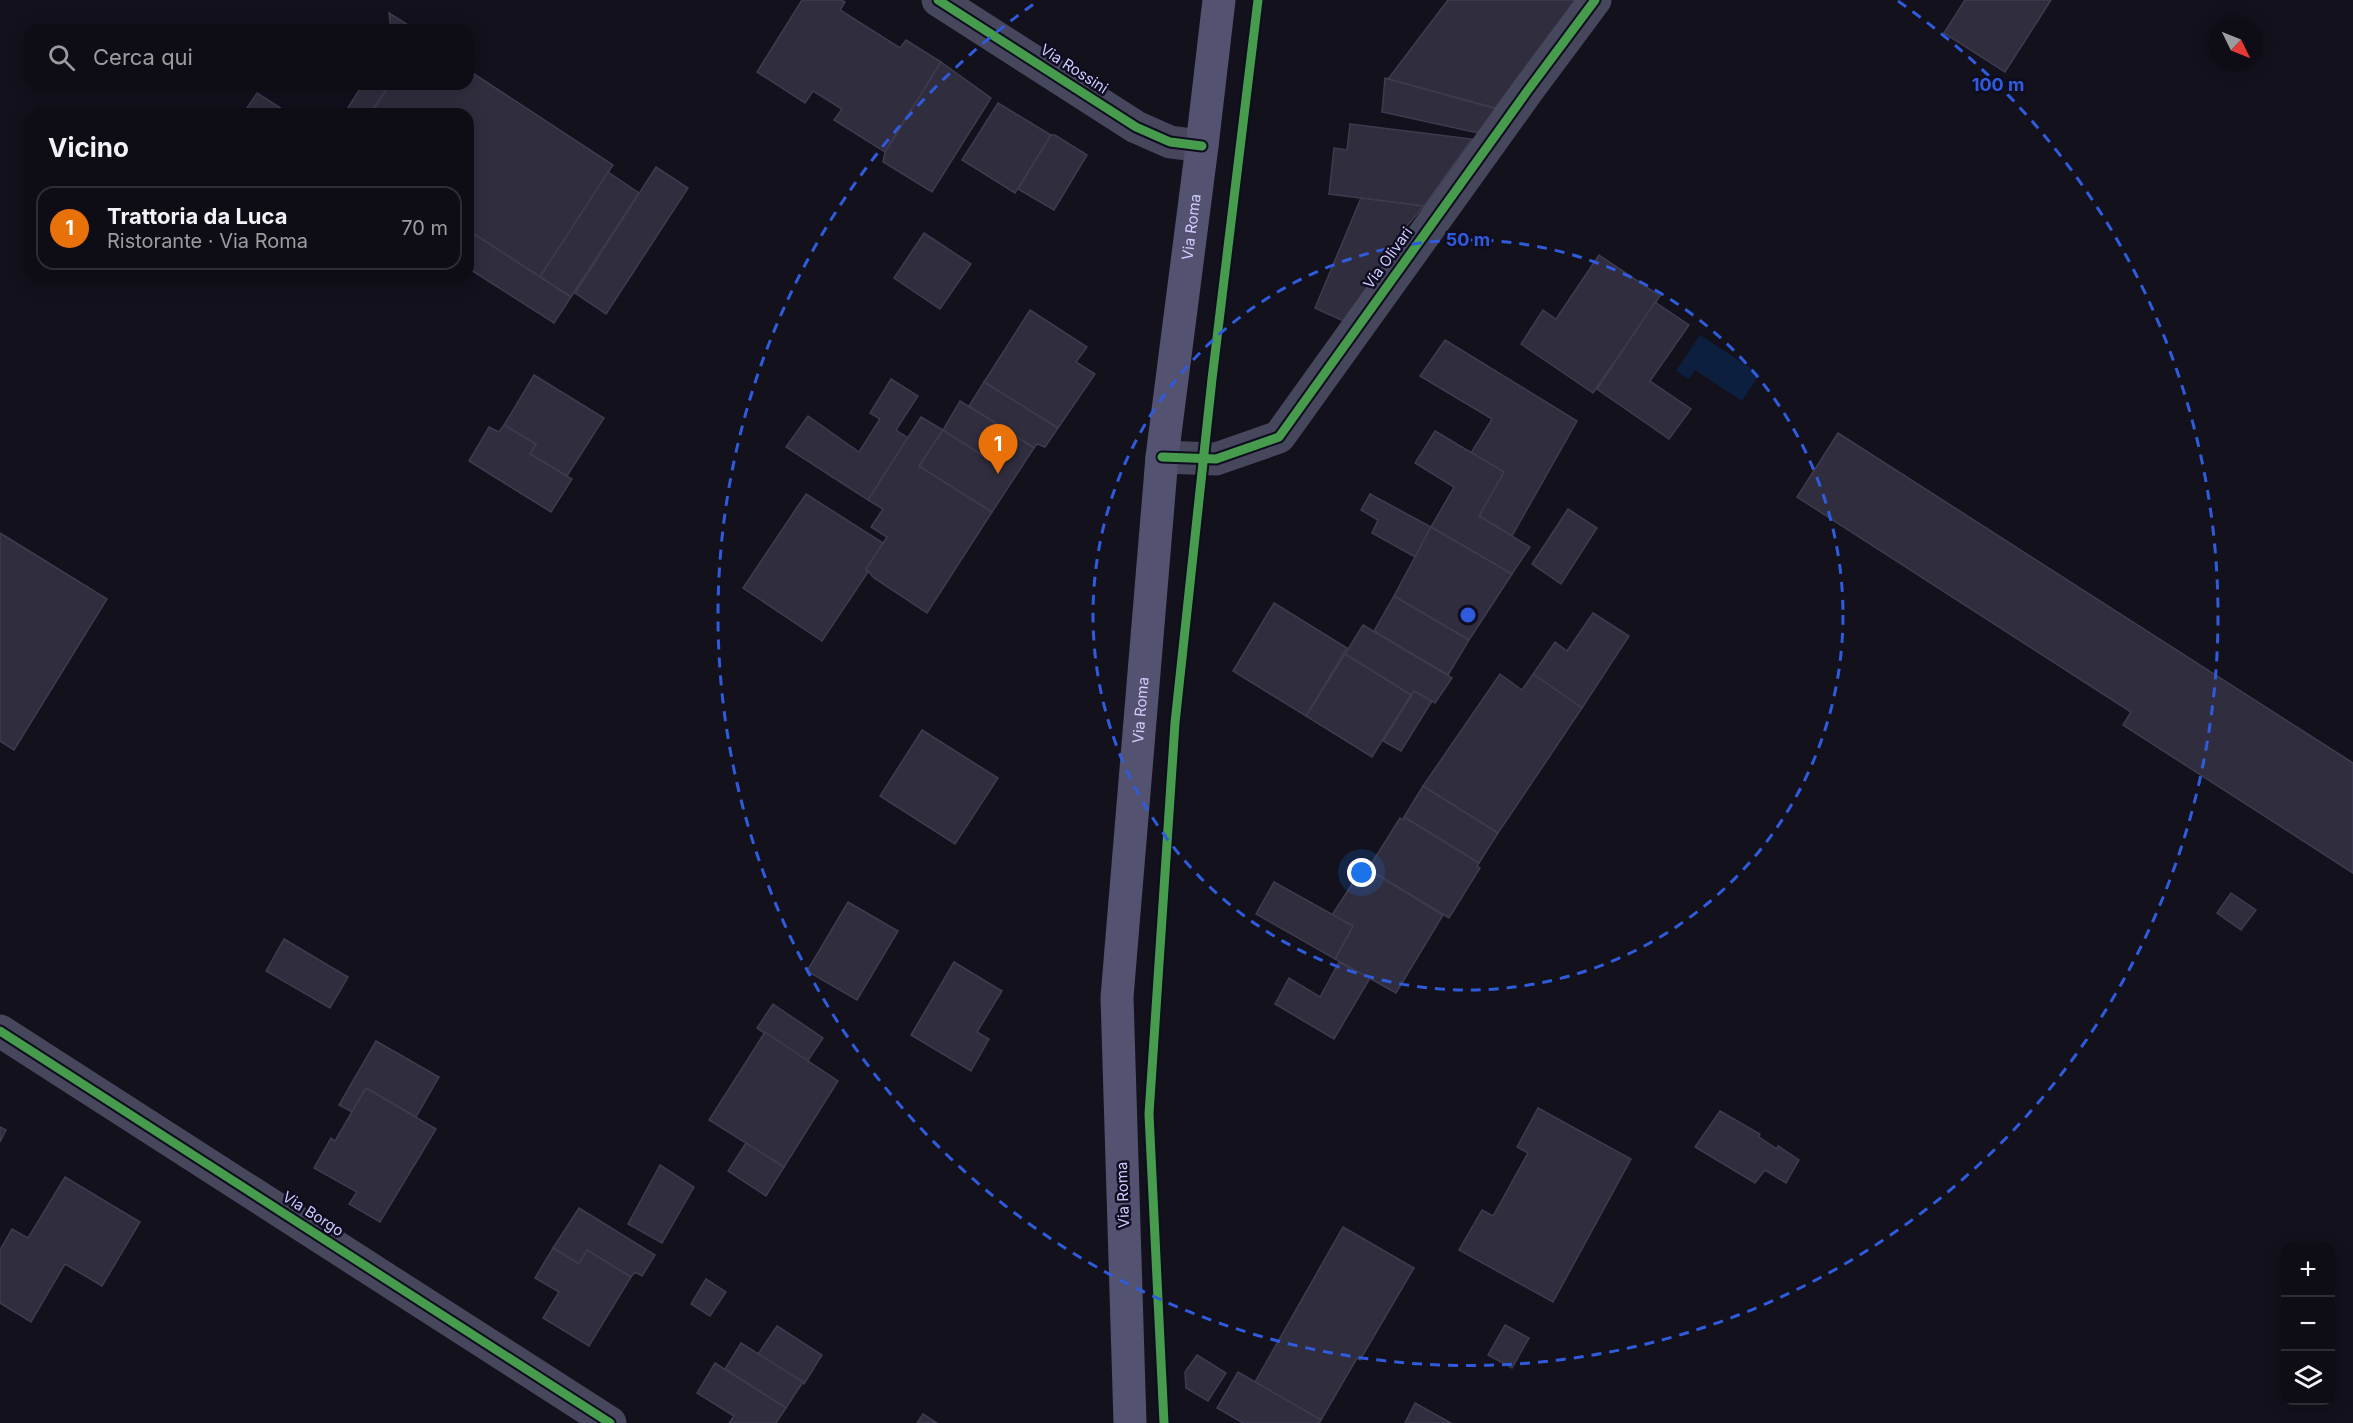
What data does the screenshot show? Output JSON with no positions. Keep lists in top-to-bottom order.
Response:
{
  "streets": {
    "main road": ["Via Roma"],
    "street": ["Via Rossini", "Via Olivari", "Via Borgo"]
  },
  "crossings": [
    ["Via Rossini", "Via Roma"],
    ["Via Roma", "Via Olivari"]
  ],
  "north": "bottom right",
  "page": {
    "search": "Cerca qui",
    "heading": "Vicino",
    "list": [
      {
        "mark": "1",
        "name": "Trattoria da Luca",
        "note": "Ristorante · Via Roma",
        "value": "70 m"
      }
    ],
    "pins": "1",
    "map_buttons": ["+", "−"]
  },
  "rings": ["100 m", "50 m"]
}
